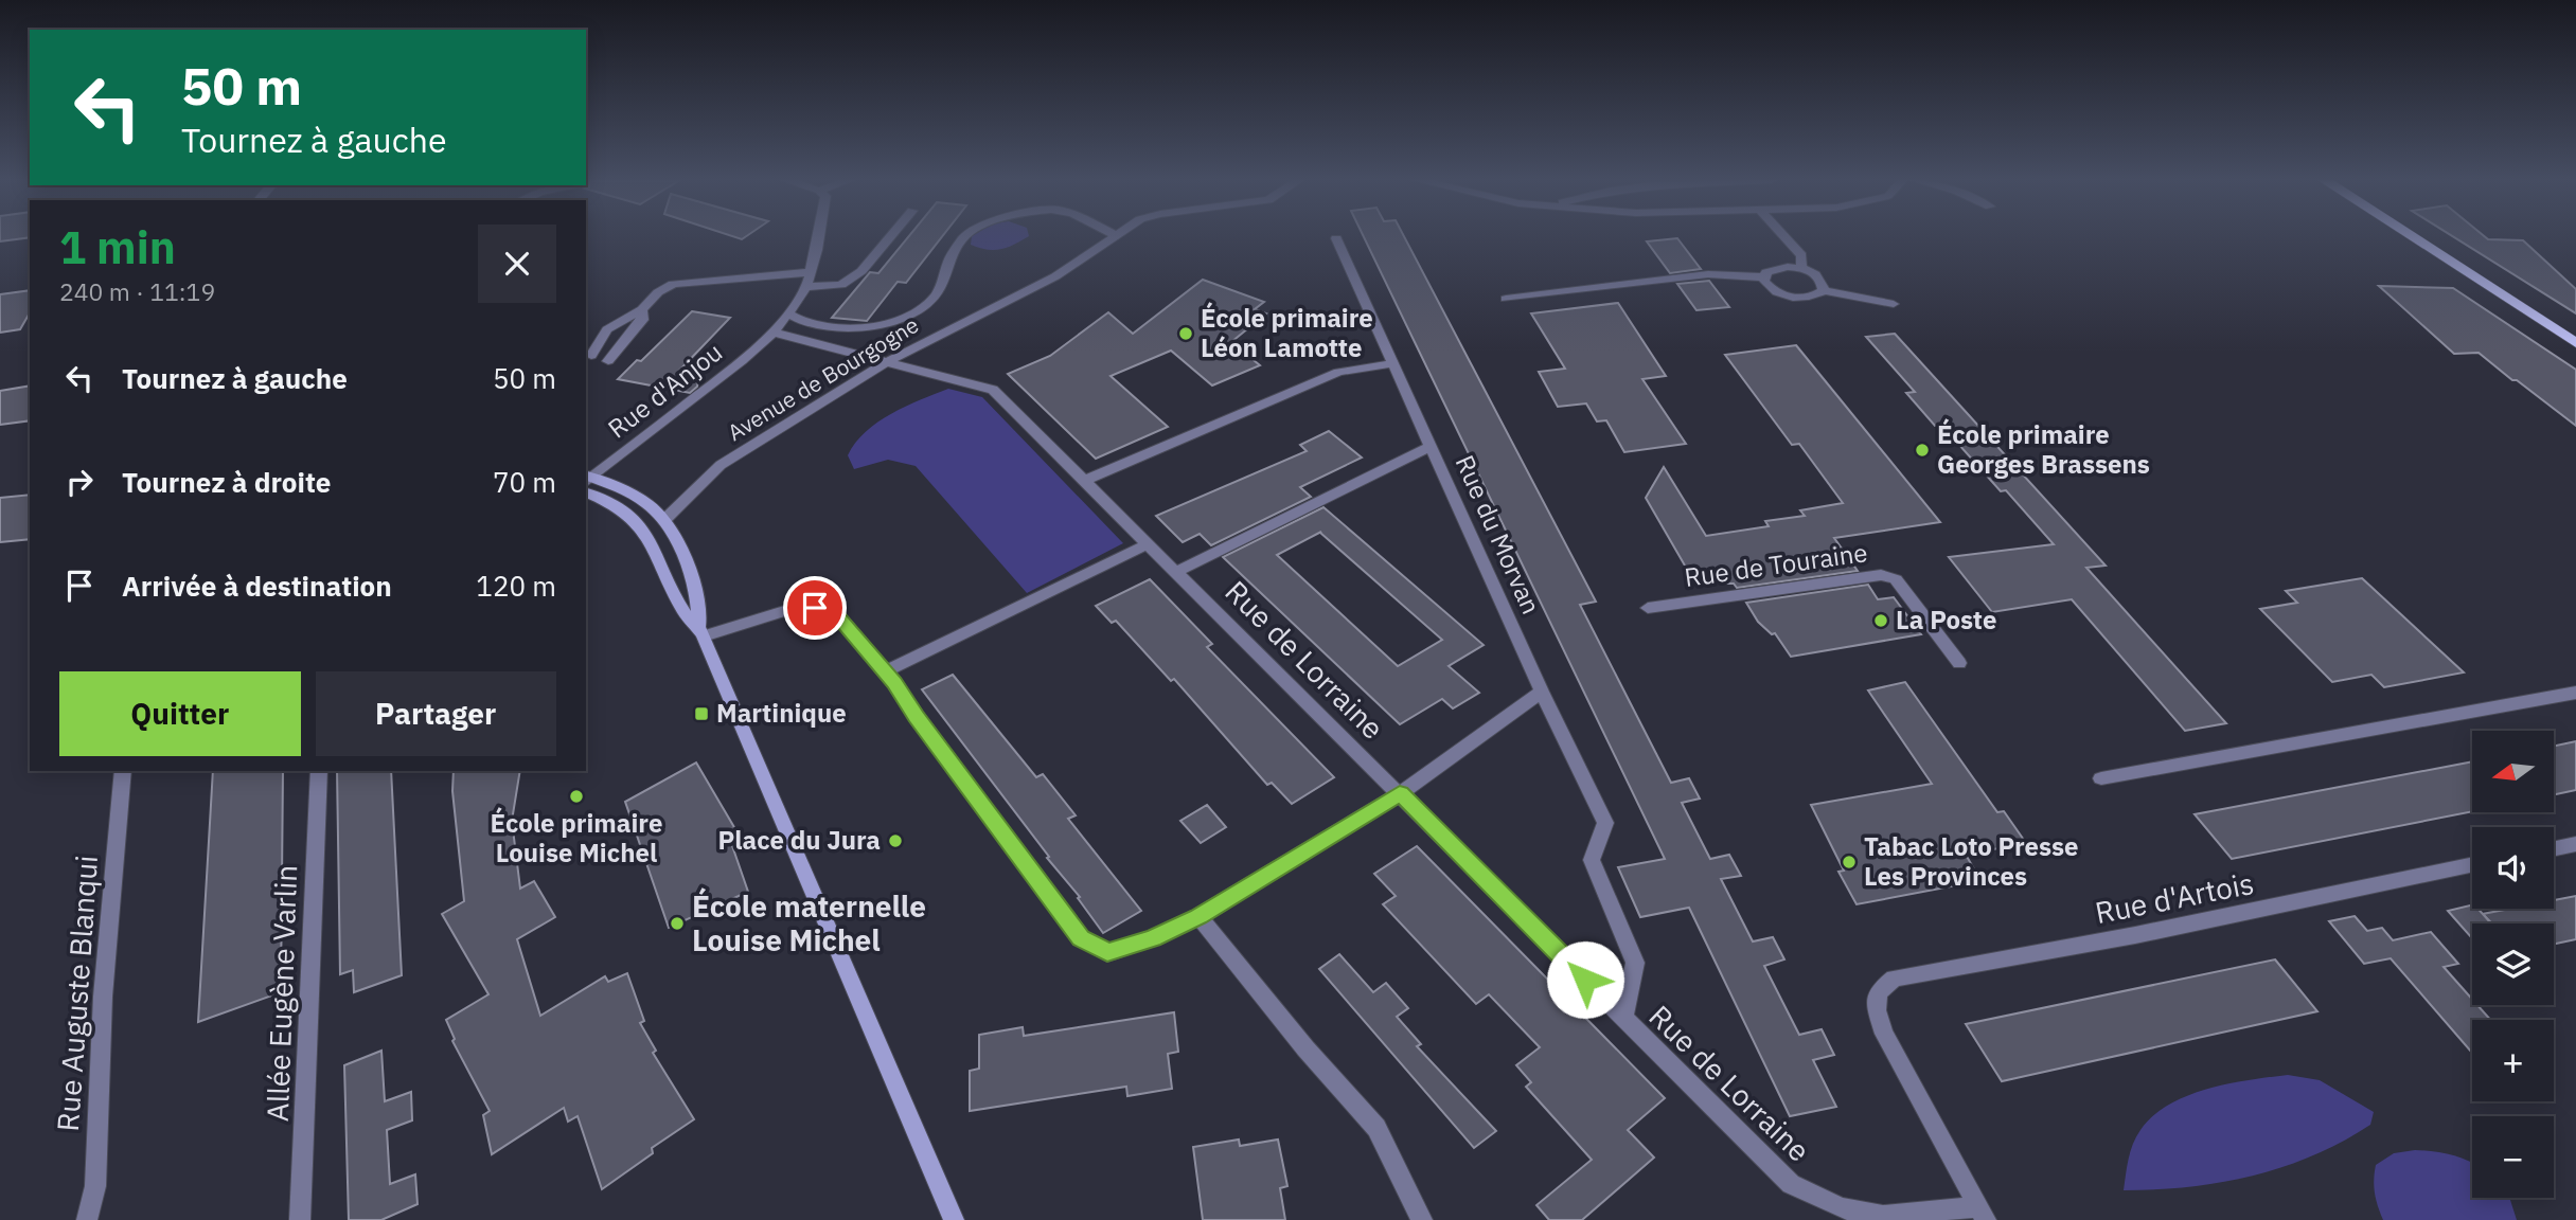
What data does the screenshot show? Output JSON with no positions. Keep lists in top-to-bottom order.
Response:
{
  "streets": {
    "street": [
      "Avenue de Bourgogne",
      "Rue d'Anjou",
      "Rue du Morvan",
      "Rue de Touraine",
      "Rue de Lorraine",
      "Rue d'Artois",
      "Rue Auguste Blanqui",
      "Allée Eugène Varlin"
    ]
  },
  "crossings": [
    ["Avenue de Bourgogne", "Rue de Lorraine"],
    ["Rue d'Anjou", "Rue de Lorraine"],
    ["Rue du Morvan", "Rue de Lorraine"],
    ["Rue de Lorraine", "Rue d'Artois"]
  ],
  "places": {
    "other": [
      "École primaire Léon Lamotte",
      "École primaire Georges Brassens",
      "La Poste",
      "École primaire Louise Michel",
      "Place du Jura",
      "Tabac Loto Presse Les Provinces",
      "École maternelle Louise Michel"
    ],
    "transit": ["Martinique"]
  },
  "north": "left",
  "page": {
    "turn": ["50 m", "Tournez à gauche"],
    "heading": ["1 min", "240 m · 11:19"],
    "list": [
      {
        "name": "Tournez à gauche",
        "value": "50 m"
      },
      {
        "name": "Tournez à droite",
        "value": "70 m"
      },
      {
        "name": "Arrivée à destination",
        "value": "120 m"
      }
    ],
    "buttons": ["Quitter", "Partager"],
    "map_buttons": ["+", "−"]
  }
}
